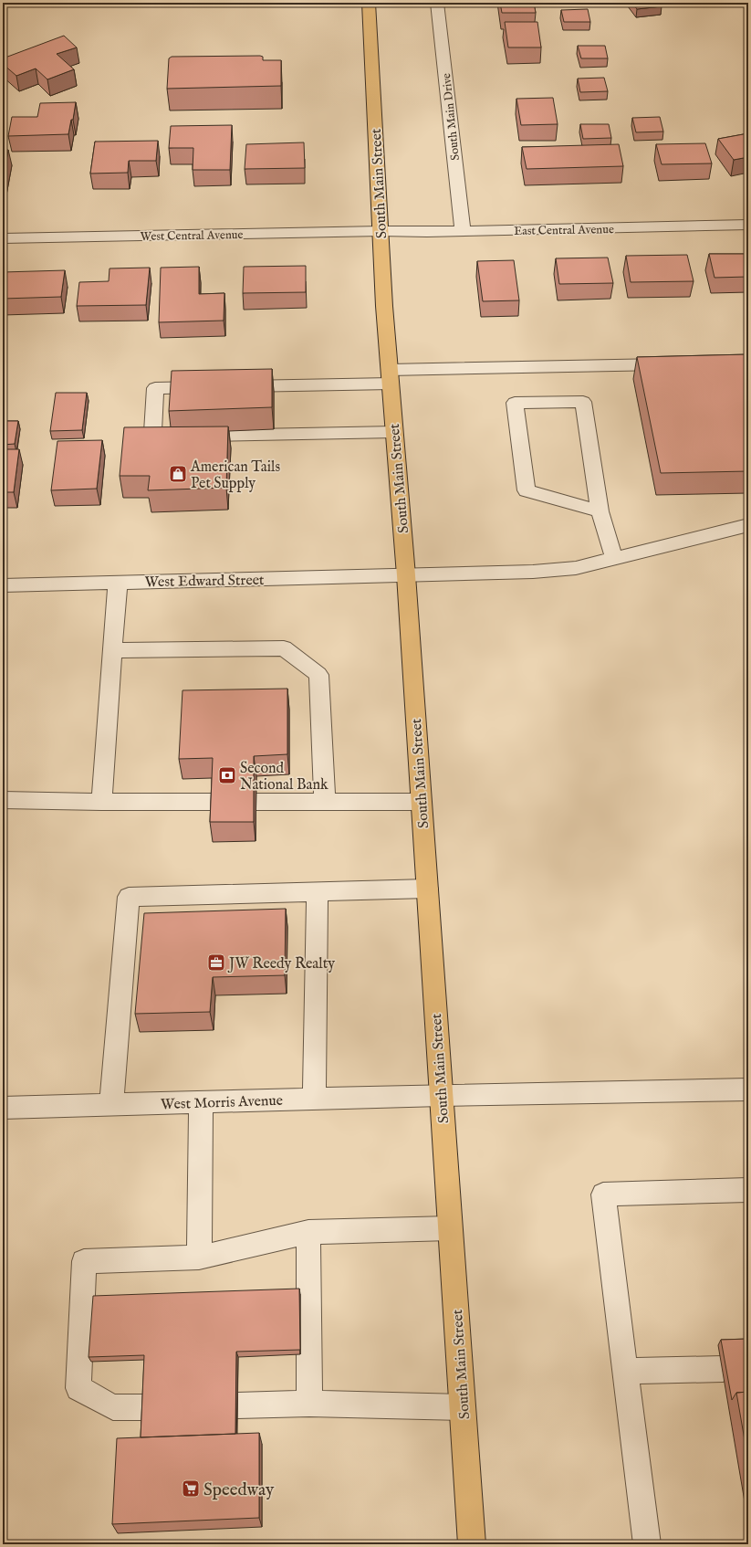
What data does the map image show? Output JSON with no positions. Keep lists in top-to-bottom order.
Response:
{
  "streets": {
    "main road": ["South Main Street"],
    "street": [
      "South Main Drive",
      "East Central Avenue",
      "West Central Avenue",
      "West Edward Street",
      "West Morris Avenue"
    ]
  },
  "crossings": [
    ["South Main Drive", "East Central Avenue"],
    ["South Main Street", "East Central Avenue"],
    ["South Main Street", "West Central Avenue"],
    ["South Main Street", "West Edward Street"],
    ["South Main Street", "West Morris Avenue"],
    ["East Central Avenue", "West Central Avenue"]
  ],
  "places": {
    "shop": ["American Tails Pet Supply"],
    "bank": ["Second National Bank"],
    "office": ["JW Reedy Realty"],
    "supermarket": ["Speedway"]
  }
}
